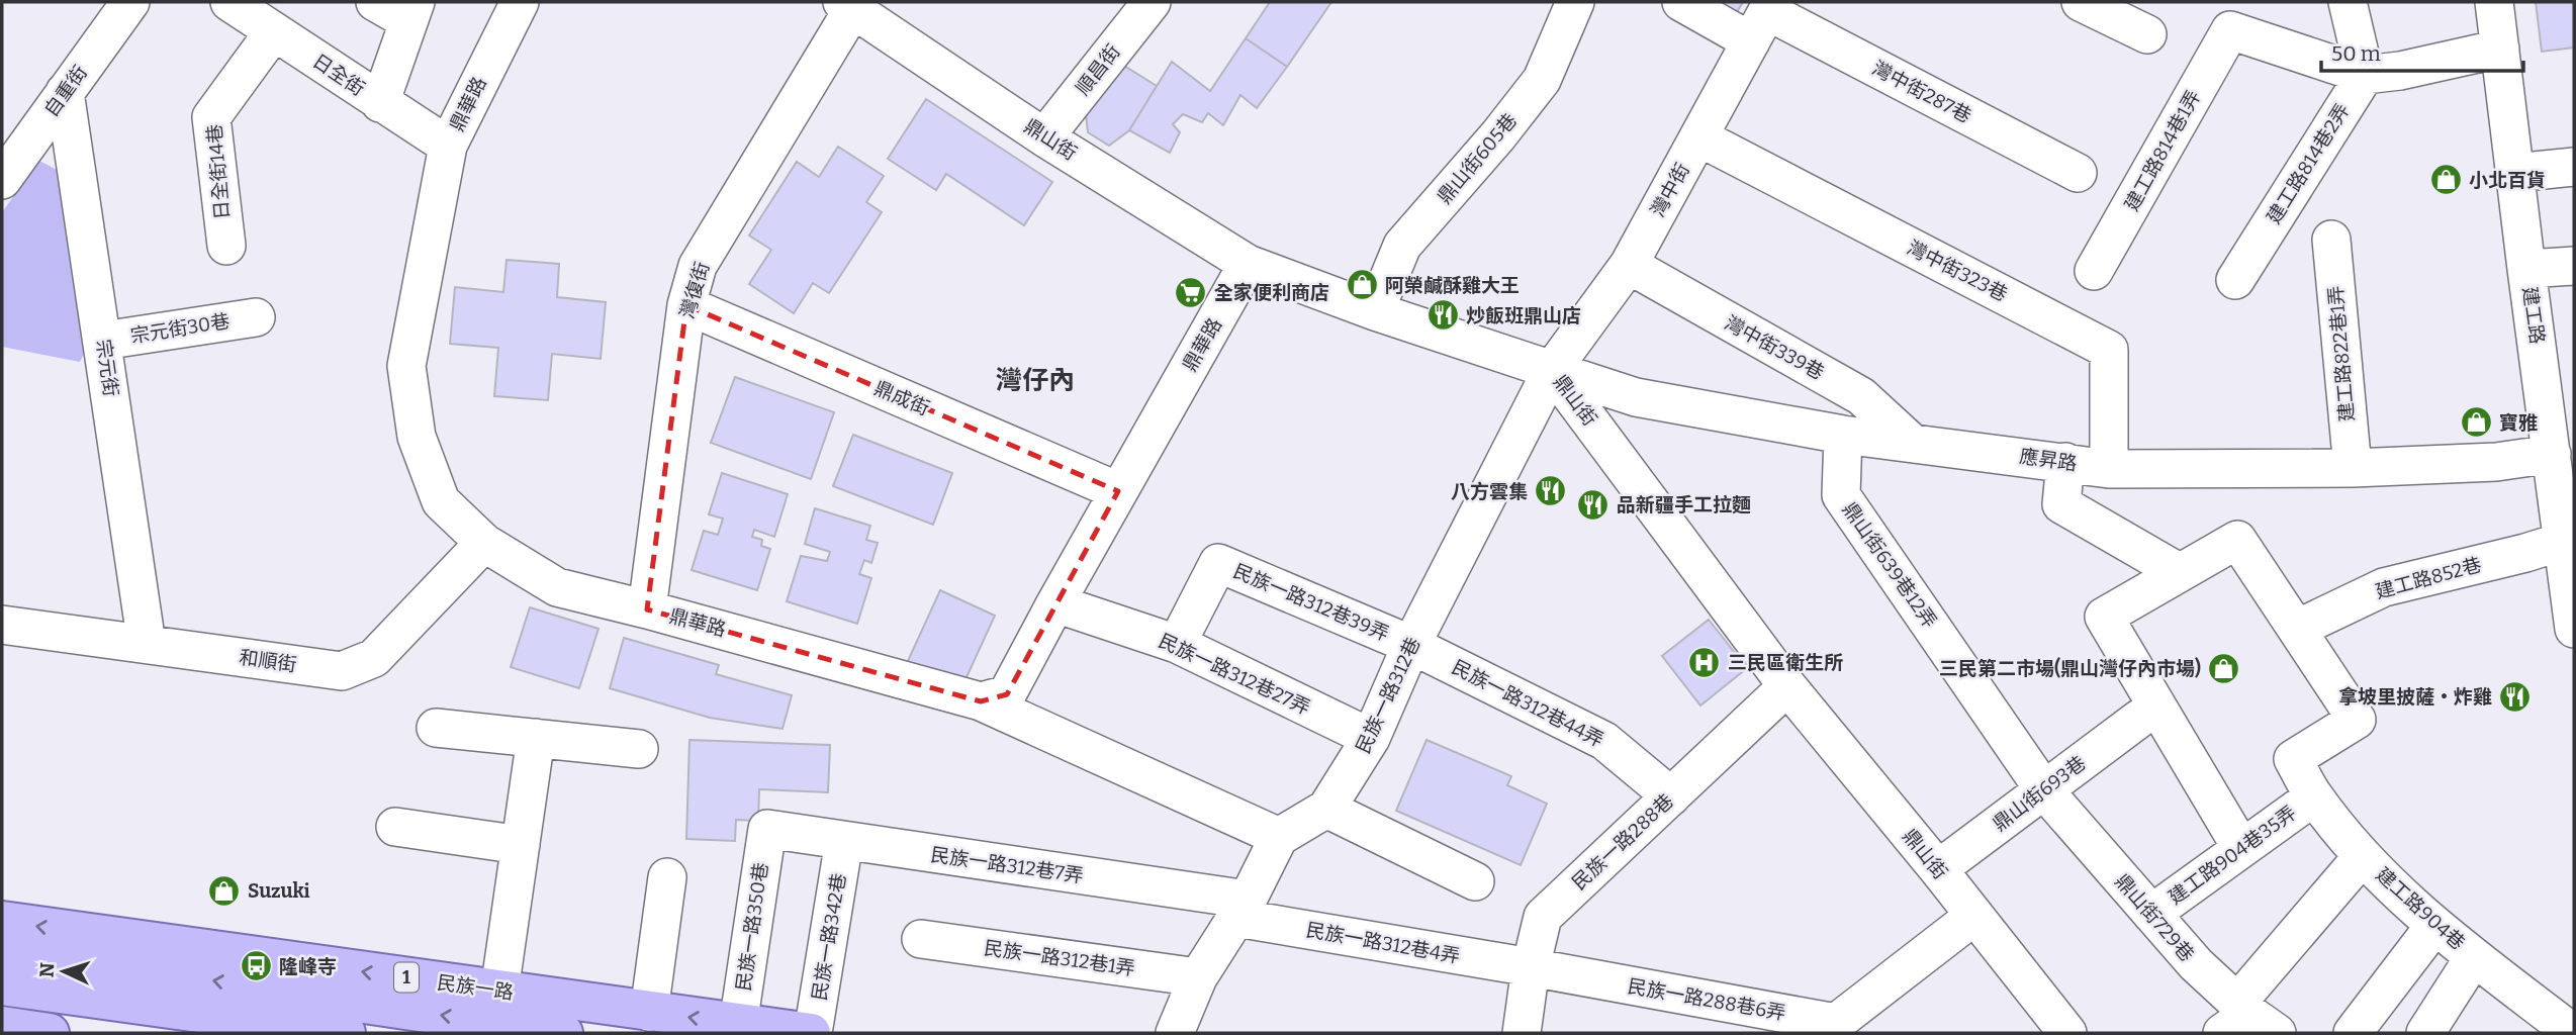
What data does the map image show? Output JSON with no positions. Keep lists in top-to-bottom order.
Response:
{
  "streets": {
    "main road": ["1", "民族一路"],
    "street": [
      "順昌街",
      "日全街",
      "自重街",
      "灣中街287巷",
      "鼎華路",
      "鼎山街",
      "建工路814巷1弄",
      "鼎山街605巷",
      "建工路814巷2弄",
      "日全街14巷",
      "灣中街",
      "灣中街323巷",
      "灣復街",
      "建工路",
      "宗元街30巷",
      "灣中街339巷",
      "建工路822巷1弄",
      "宗元街",
      "鼎成街",
      "應昇路",
      "鼎山街639巷12弄",
      "建工路852巷",
      "民族一路312巷39弄",
      "和順街",
      "民族一路312巷27弄",
      "民族一路312巷",
      "民族一路312巷44弄",
      "鼎山街693巷",
      "民族一路288巷",
      "建工路904巷35弄",
      "民族一路312巷7弄",
      "建工路904巷",
      "鼎山街729巷",
      "民族一路350巷",
      "民族一路342巷",
      "民族一路312巷4弄",
      "民族一路312巷1弄",
      "民族一路288巷6弄"
    ]
  },
  "crossings": [
    ["順昌街", "鼎山街"],
    ["日全街", "鼎華路"],
    ["日全街", "日全街14巷"],
    ["自重街", "宗元街"],
    ["灣中街287巷", "灣中街"],
    ["鼎華路", "鼎山街"],
    ["鼎華路", "灣復街"],
    ["鼎華路", "鼎成街"],
    ["鼎華路", "和順街"],
    ["鼎華路", "民族一路312巷27弄"],
    ["鼎山街", "鼎山街605巷"],
    ["鼎山街", "灣中街"],
    ["鼎山街", "灣復街"],
    ["鼎山街", "應昇路"],
    ["鼎山街", "民族一路312巷"],
    ["鼎山街", "鼎山街693巷"],
    ["鼎山街", "民族一路288巷"],
    ["鼎山街", "民族一路288巷6弄"],
    ["建工路814巷1弄", "建工路814巷2弄"],
    ["灣中街", "灣中街323巷"],
    ["灣中街", "灣中街339巷"],
    ["灣中街", "應昇路"],
    ["灣中街", "民族一路312巷"],
    ["灣中街323巷", "應昇路"],
    ["灣復街", "鼎成街"],
    ["建工路", "應昇路"],
    ["建工路", "建工路852巷"],
    ["宗元街30巷", "宗元街"],
    ["灣中街339巷", "應昇路"],
    ["建工路822巷1弄", "應昇路"],
    ["宗元街", "和順街"],
    ["應昇路", "鼎山街639巷12弄"],
    ["應昇路", "民族一路312巷"],
    ["鼎山街639巷12弄", "鼎山街693巷"],
    ["鼎山街639巷12弄", "鼎山街729巷"],
    ["建工路852巷", "建工路904巷"],
    ["民族一路312巷39弄", "民族一路312巷27弄"],
    ["民族一路312巷39弄", "民族一路312巷"],
    ["民族一路312巷39弄", "民族一路312巷44弄"],
    ["民族一路312巷27弄", "民族一路312巷"],
    ["民族一路312巷", "民族一路312巷44弄"],
    ["民族一路312巷44弄", "民族一路288巷"],
    ["鼎山街693巷", "鼎山街729巷"],
    ["民族一路288巷", "民族一路312巷4弄"],
    ["民族一路288巷", "民族一路288巷6弄"],
    ["建工路904巷35弄", "建工路904巷"],
    ["建工路904巷35弄", "鼎山街729巷"],
    ["民族一路312巷7弄", "民族一路350巷"],
    ["民族一路312巷7弄", "民族一路342巷"],
    ["民族一路312巷7弄", "民族一路312巷4弄"],
    ["民族一路350巷", "民族一路"],
    ["民族一路342巷", "民族一路"],
    ["民族一路312巷4弄", "民族一路288巷6弄"]
  ],
  "districts": ["灣仔內"],
  "places": {
    "shop": [
      "小北百貨",
      "阿榮鹹酥雞大王",
      "寶雅",
      "三民第二市場(鼎山灣仔內市場)",
      "Suzuki"
    ],
    "supermarket": ["全家便利商店"],
    "restaurant": [
      "炒飯班鼎山店",
      "八方雲集",
      "品新疆手工拉麵",
      "拿坡里披薩‧炸雞"
    ],
    "hospital": ["三民區衛生所"],
    "bus stop": ["隆峰寺"]
  },
  "scale_bar": "50 m",
  "north": "left"
}
